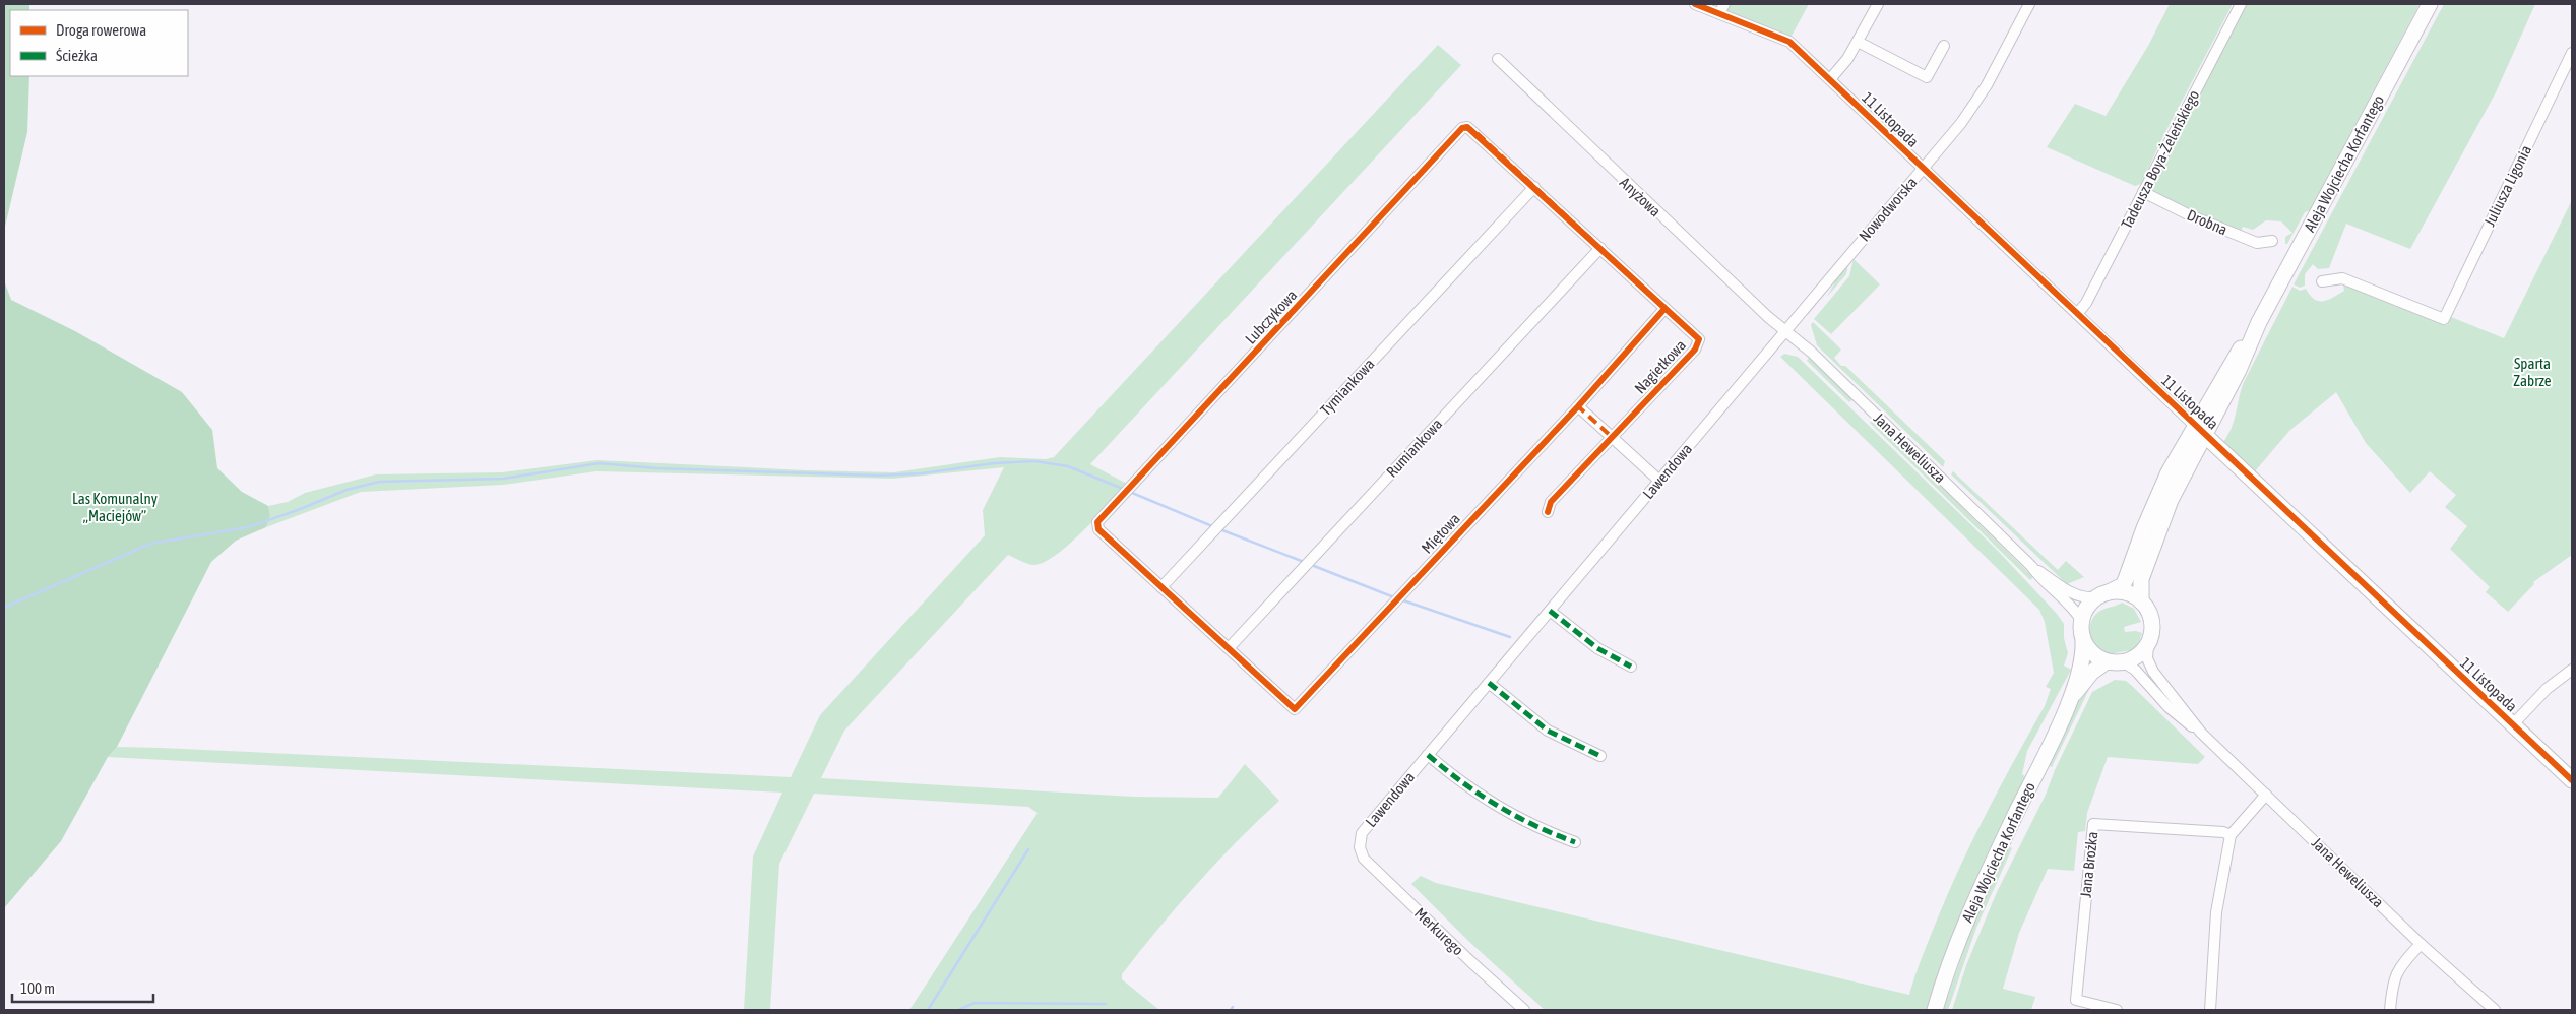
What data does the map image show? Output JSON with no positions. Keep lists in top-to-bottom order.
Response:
{
  "streets": {
    "main road": ["11 Listopada", "Aleja Wojciecha Korfantego"],
    "street": [
      "Tadeusza Boya-Żeleńskiego",
      "Juliusza Ligonia",
      "Anyżowa",
      "Nowodworska",
      "Drobna",
      "Lubczykowa",
      "Nagietkowa",
      "Tymiankowa",
      "Rumiankowa",
      "Jana Heweliusza",
      "Lawendowa",
      "Miętowa",
      "Jana Brożka",
      "Merkurego"
    ]
  },
  "crossings": [
    ["11 Listopada", "Tadeusza Boya-Żeleńskiego"],
    ["11 Listopada", "Aleja Wojciecha Korfantego"],
    ["11 Listopada", "Nowodworska"],
    ["Tadeusza Boya-Żeleńskiego", "Drobna"],
    ["Aleja Wojciecha Korfantego", "Jana Heweliusza"],
    ["Anyżowa", "Nowodworska"],
    ["Anyżowa", "Jana Heweliusza"],
    ["Anyżowa", "Lawendowa"],
    ["Nowodworska", "Jana Heweliusza"],
    ["Nowodworska", "Lawendowa"],
    ["Lubczykowa", "Nagietkowa"],
    ["Lubczykowa", "Tymiankowa"],
    ["Lubczykowa", "Rumiankowa"],
    ["Lubczykowa", "Miętowa"],
    ["Nagietkowa", "Rumiankowa"],
    ["Nagietkowa", "Miętowa"],
    ["Rumiankowa", "Miętowa"],
    ["Jana Heweliusza", "Lawendowa"],
    ["Lawendowa", "Merkurego"]
  ],
  "parks": ["Sparta Zabrze", "Las Komunalny „Maciejów”"],
  "legend": ["Droga rowerowa", "Ścieżka"],
  "scale_bar": "100 m"
}
